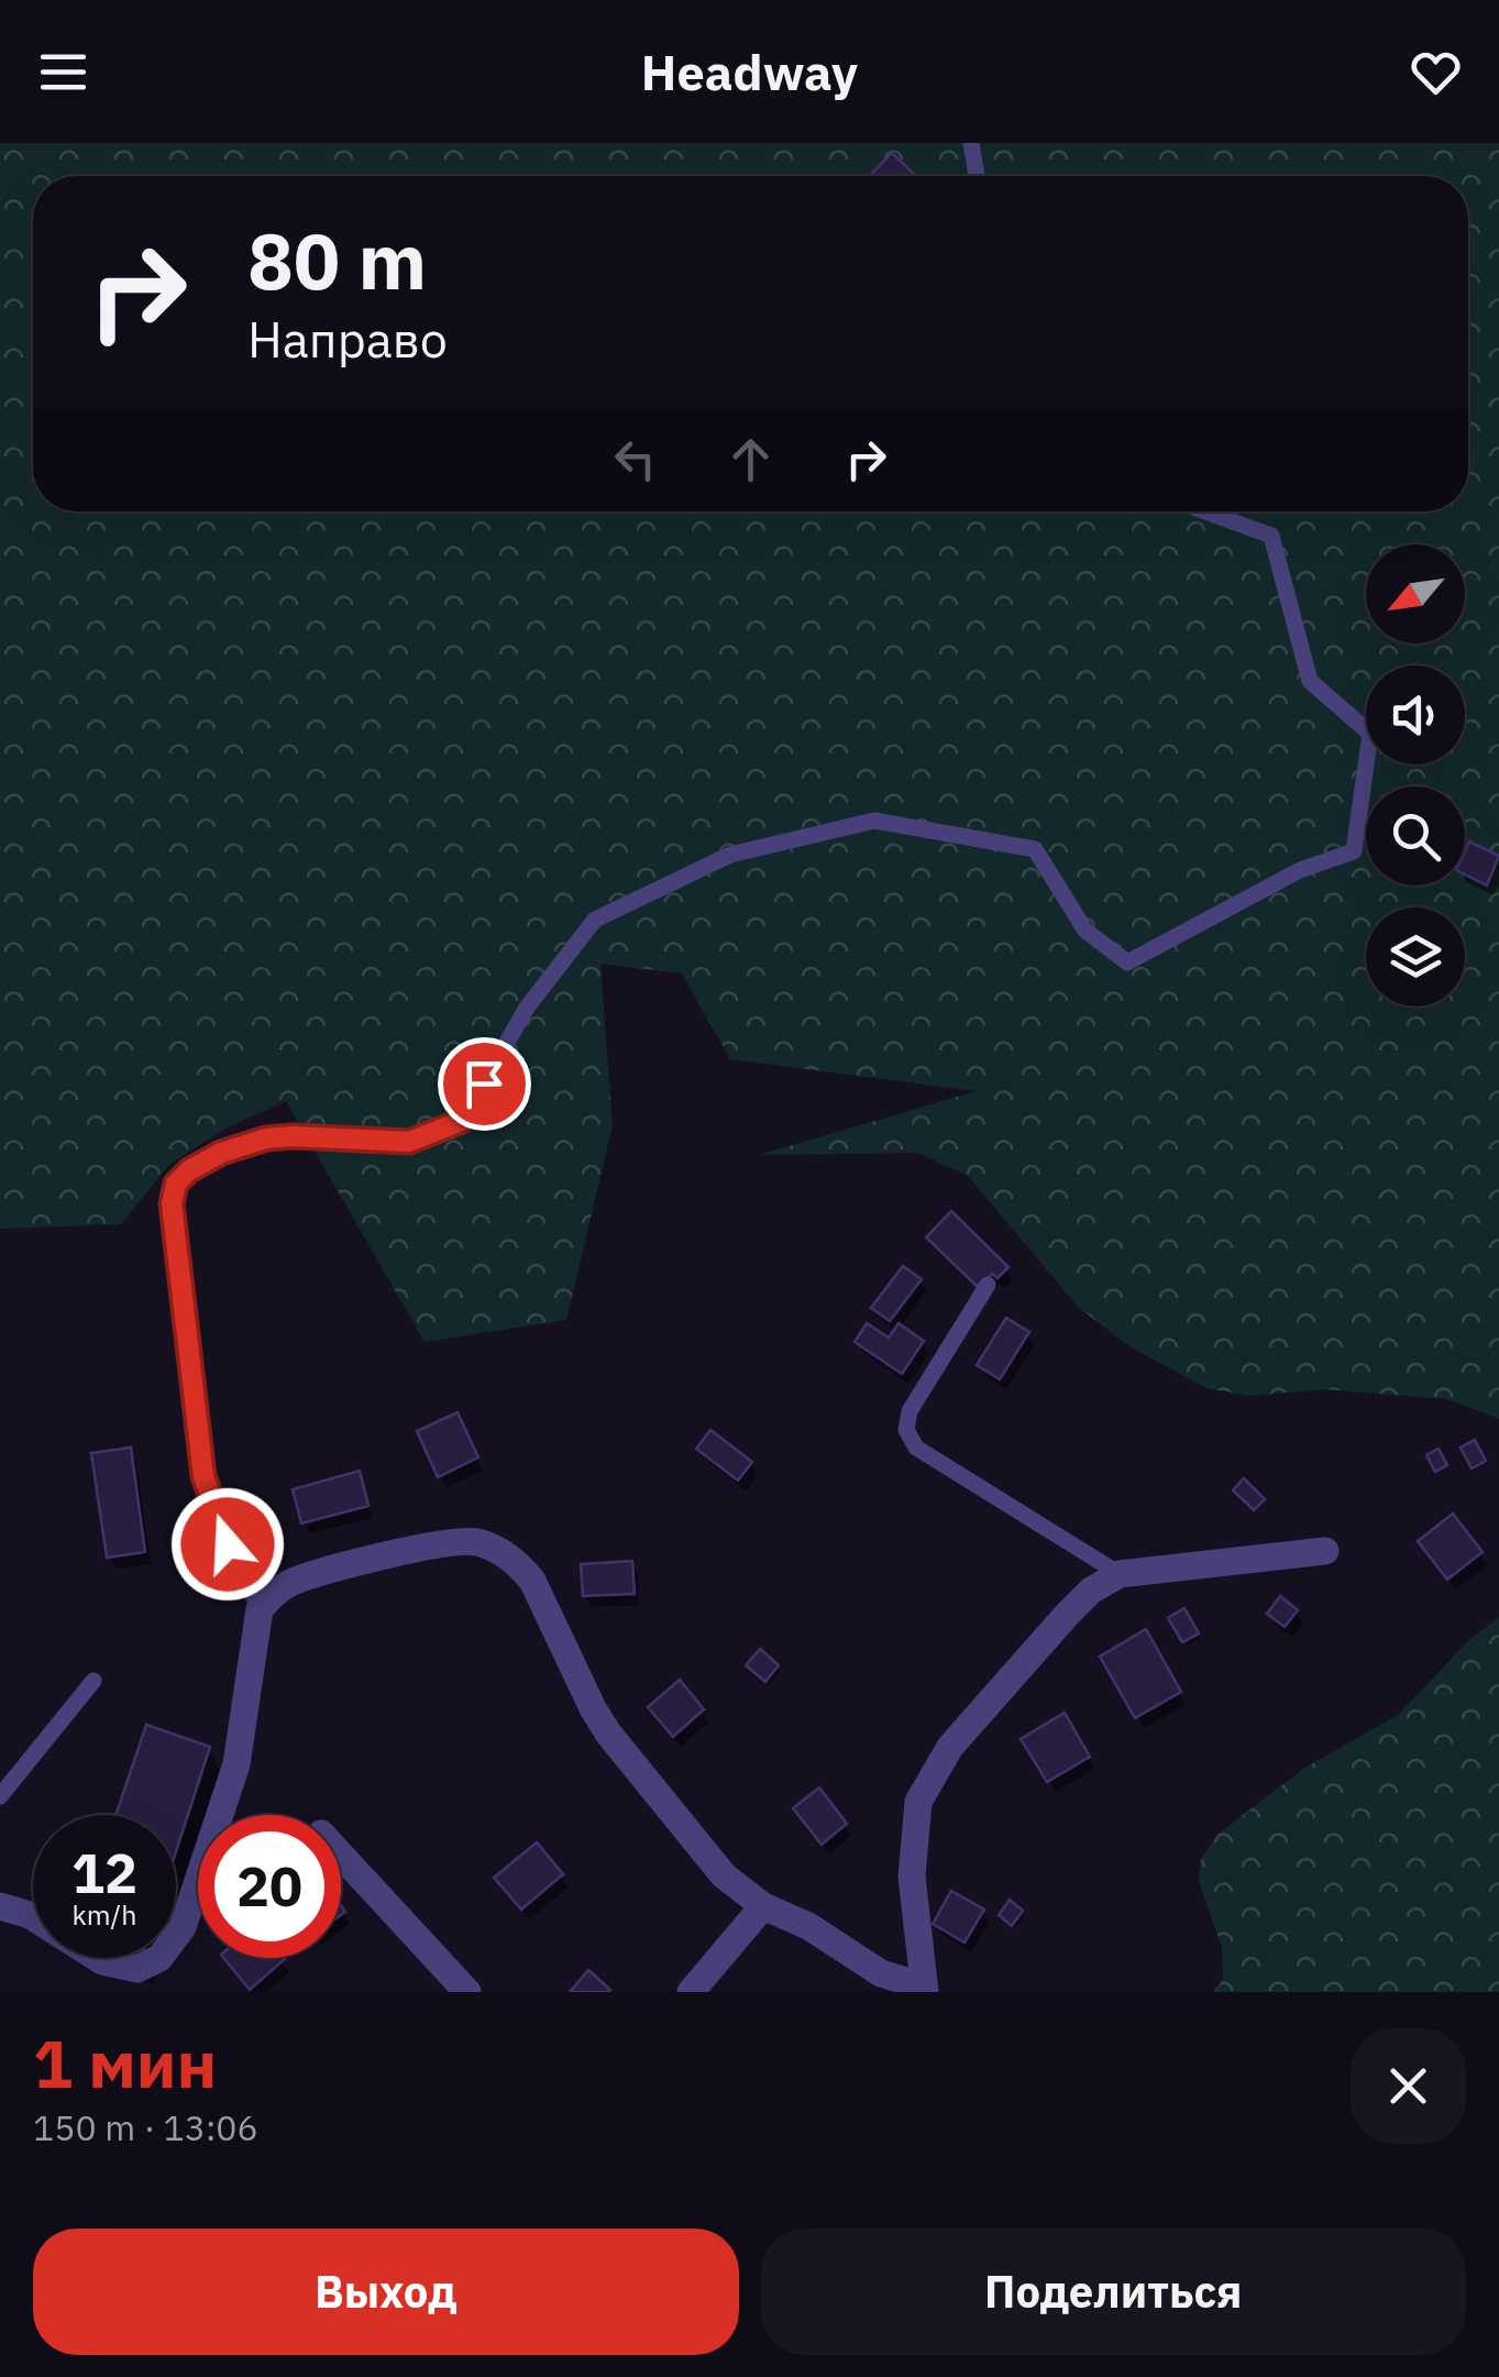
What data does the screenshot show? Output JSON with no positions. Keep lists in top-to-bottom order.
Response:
{
  "north": "bottom left",
  "page": {
    "header": "Headway",
    "turn": ["80 m", "Направо"],
    "speed": "12 km/h",
    "limit": "20",
    "heading": ["1 мин", "150 m · 13:06"],
    "buttons": ["Выход", "Поделиться"]
  }
}
